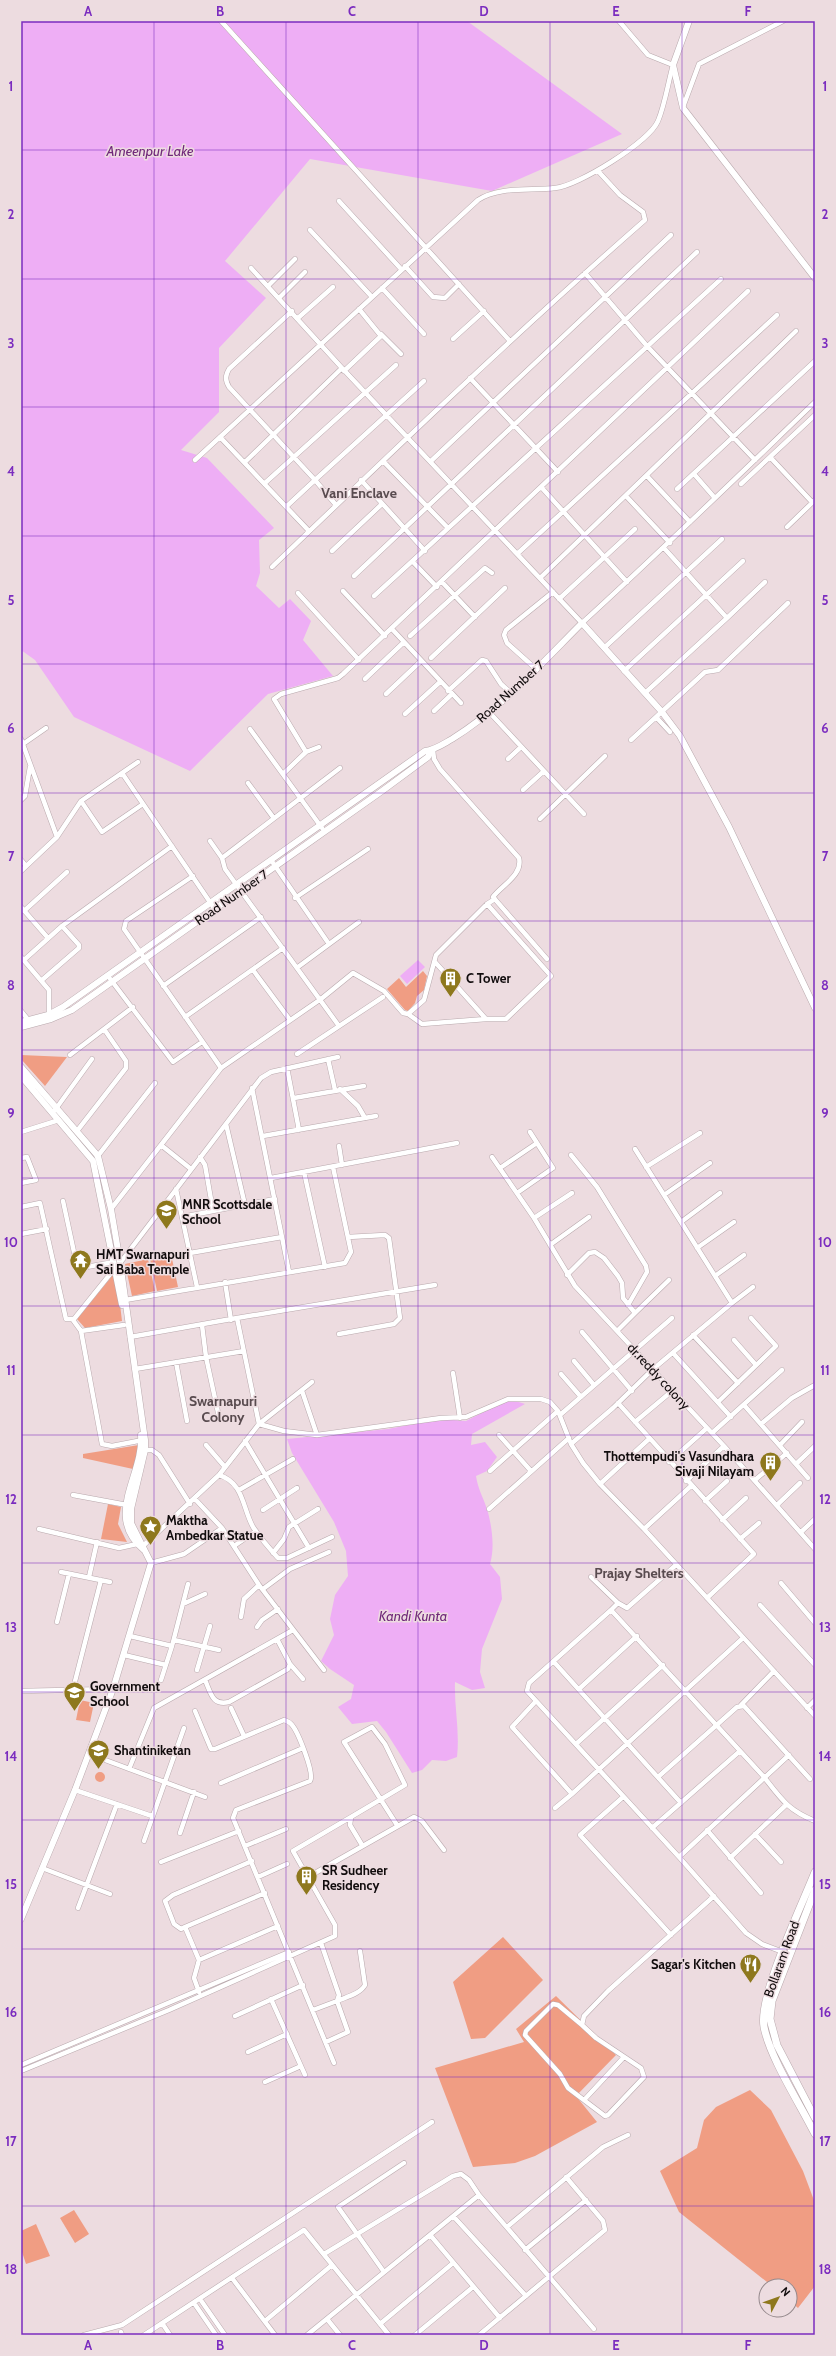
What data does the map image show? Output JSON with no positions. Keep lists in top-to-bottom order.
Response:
{
  "streets": {
    "main road": ["Bollaram Road"],
    "street": ["Road Number 7", "dr.reddy colony"]
  },
  "districts": ["Vani Enclave", "Swarnapuri Colony", "Prajay Shelters"],
  "water": ["Ameenpur Lake", "Kandi Kunta"],
  "places": {
    "building": ["C Tower", "Thottempudi's Vasundhara Sivaji Nilayam", "SR Sudheer Residency"],
    "school or university": ["MNR Scottsdale School", "Government School", "Shantiniketan"],
    "temple": ["HMT Swarnapuri Sai Baba Temple"],
    "place": ["Maktha Ambedkar Statue"],
    "restaurant": ["Sagar's Kitchen"]
  },
  "north": "top right",
  "grid": {
    "columns": [
      "A",
      "B",
      "C",
      "D",
      "E",
      "F"
    ],
    "rows": [
      "1",
      "2",
      "3",
      "4",
      "5",
      "6",
      "7",
      "8",
      "9",
      "10",
      "11",
      "12",
      "13",
      "14",
      "15",
      "16",
      "17",
      "18"
    ]
  }
}
